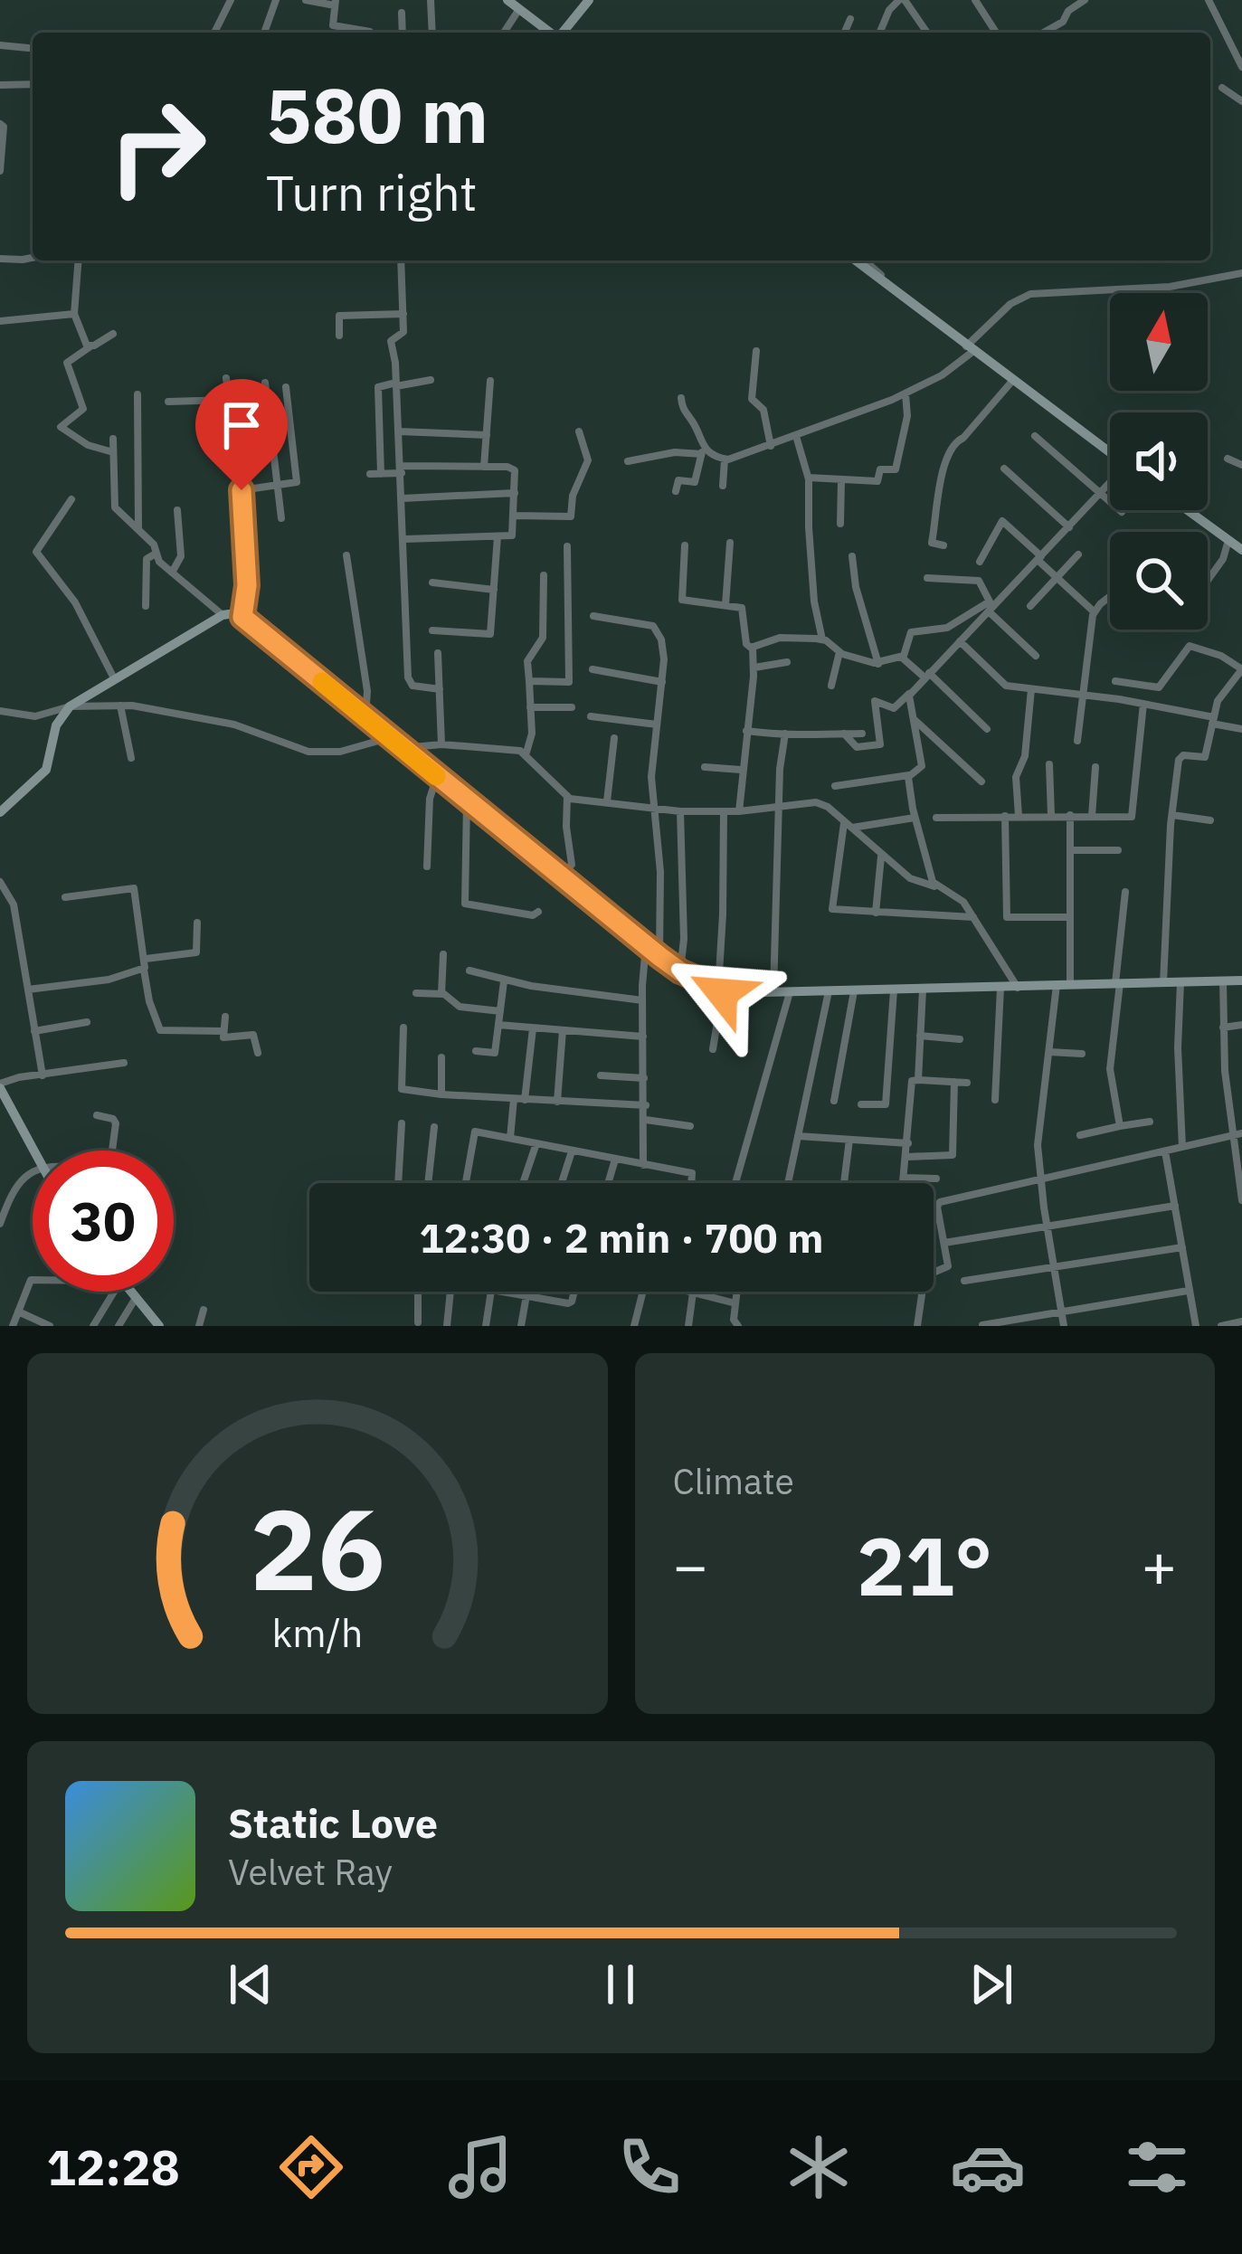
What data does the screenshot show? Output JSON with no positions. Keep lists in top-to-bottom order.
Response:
{
  "north": "top",
  "page": {
    "turn": ["580 m", "Turn right"],
    "limit": "30",
    "trip": "12:30 · 2 min · 700 m",
    "tile": "Climate",
    "heat": ["−", "21°", "+"],
    "song": ["Static Love", "Velvet Ray"],
    "tabs": "12:28",
    "gauge": ["26", "km/h"]
  }
}
